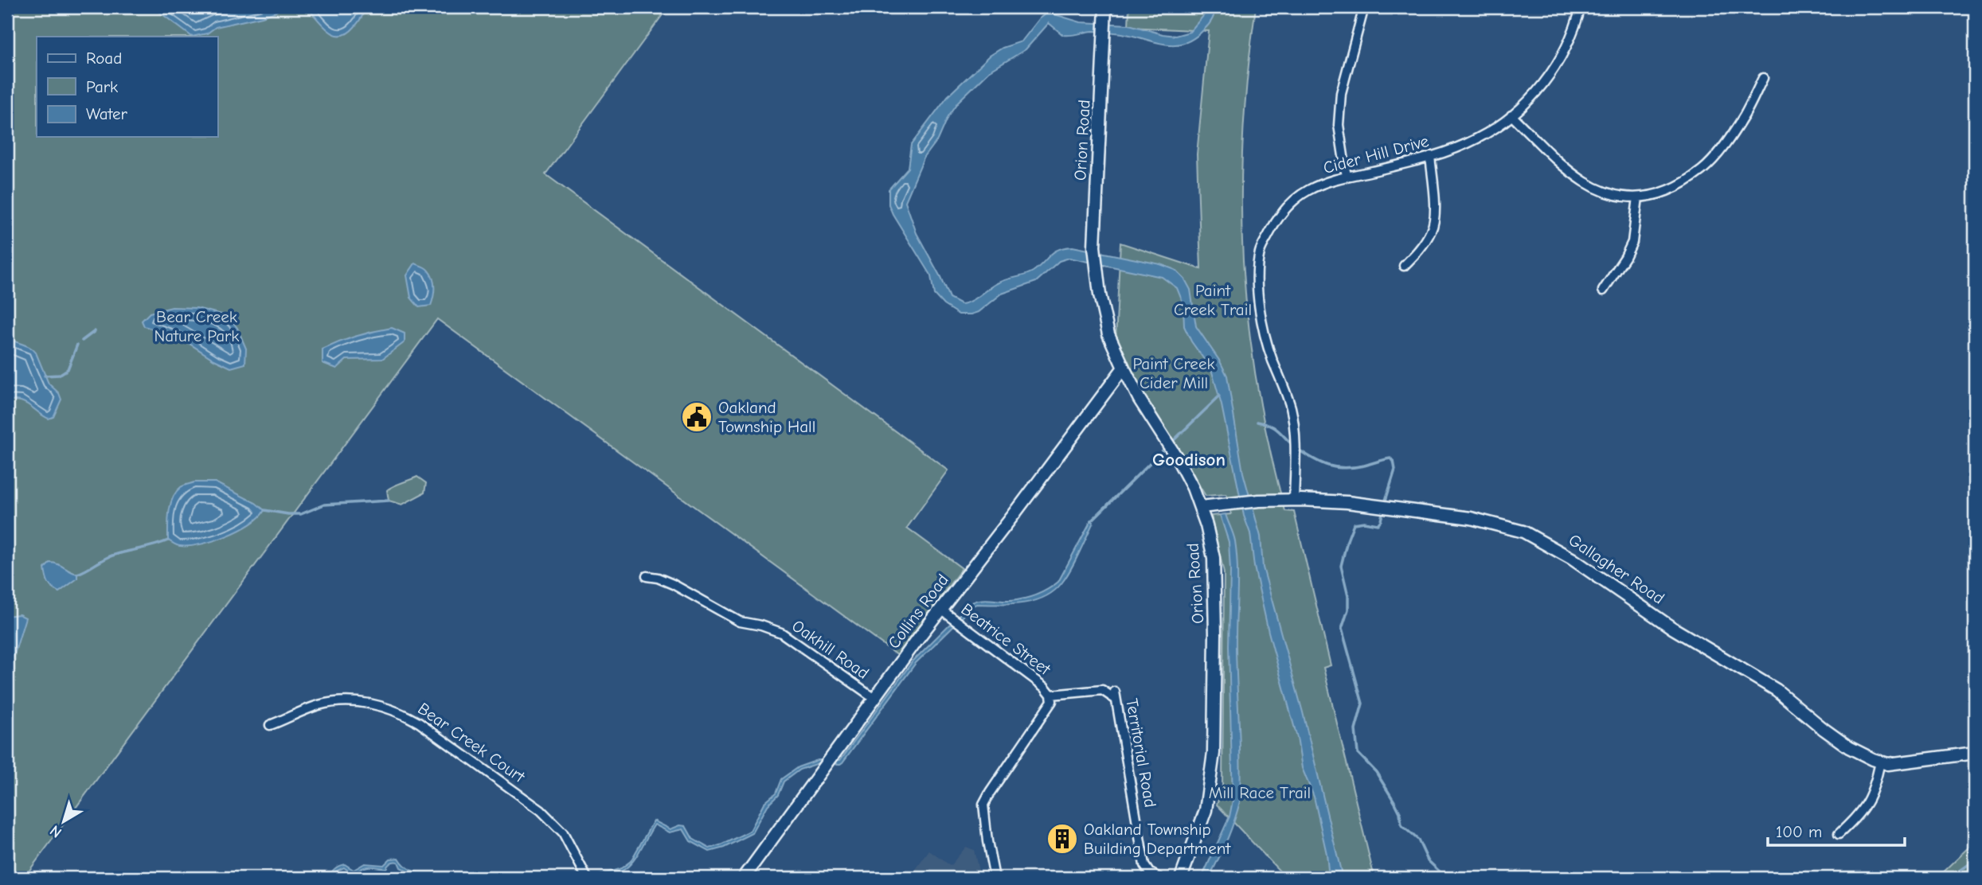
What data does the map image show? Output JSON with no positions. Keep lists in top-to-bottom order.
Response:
{
  "streets": {
    "street": [
      "Orion Road",
      "Cider Hill Drive",
      "Gallagher Road",
      "Collins Road",
      "Beatrice Street",
      "Oakhill Road",
      "Bear Creek Court",
      "Territorial Road"
    ]
  },
  "crossings": [
    ["Orion Road", "Gallagher Road"],
    ["Orion Road", "Collins Road"],
    ["Cider Hill Drive", "Gallagher Road"],
    ["Collins Road", "Beatrice Street"],
    ["Collins Road", "Oakhill Road"],
    ["Beatrice Street", "Territorial Road"]
  ],
  "districts": ["Goodison"],
  "parks": [
    "Paint Creek Trail",
    "Bear Creek Nature Park",
    "Paint Creek Cider Mill",
    "Mill Race Trail"
  ],
  "places": {
    "public building": ["Oakland Township Hall"],
    "building": ["Oakland Township Building Department"]
  },
  "legend": ["Road", "Park", "Water"],
  "scale_bar": "100 m",
  "north": "bottom left"
}
